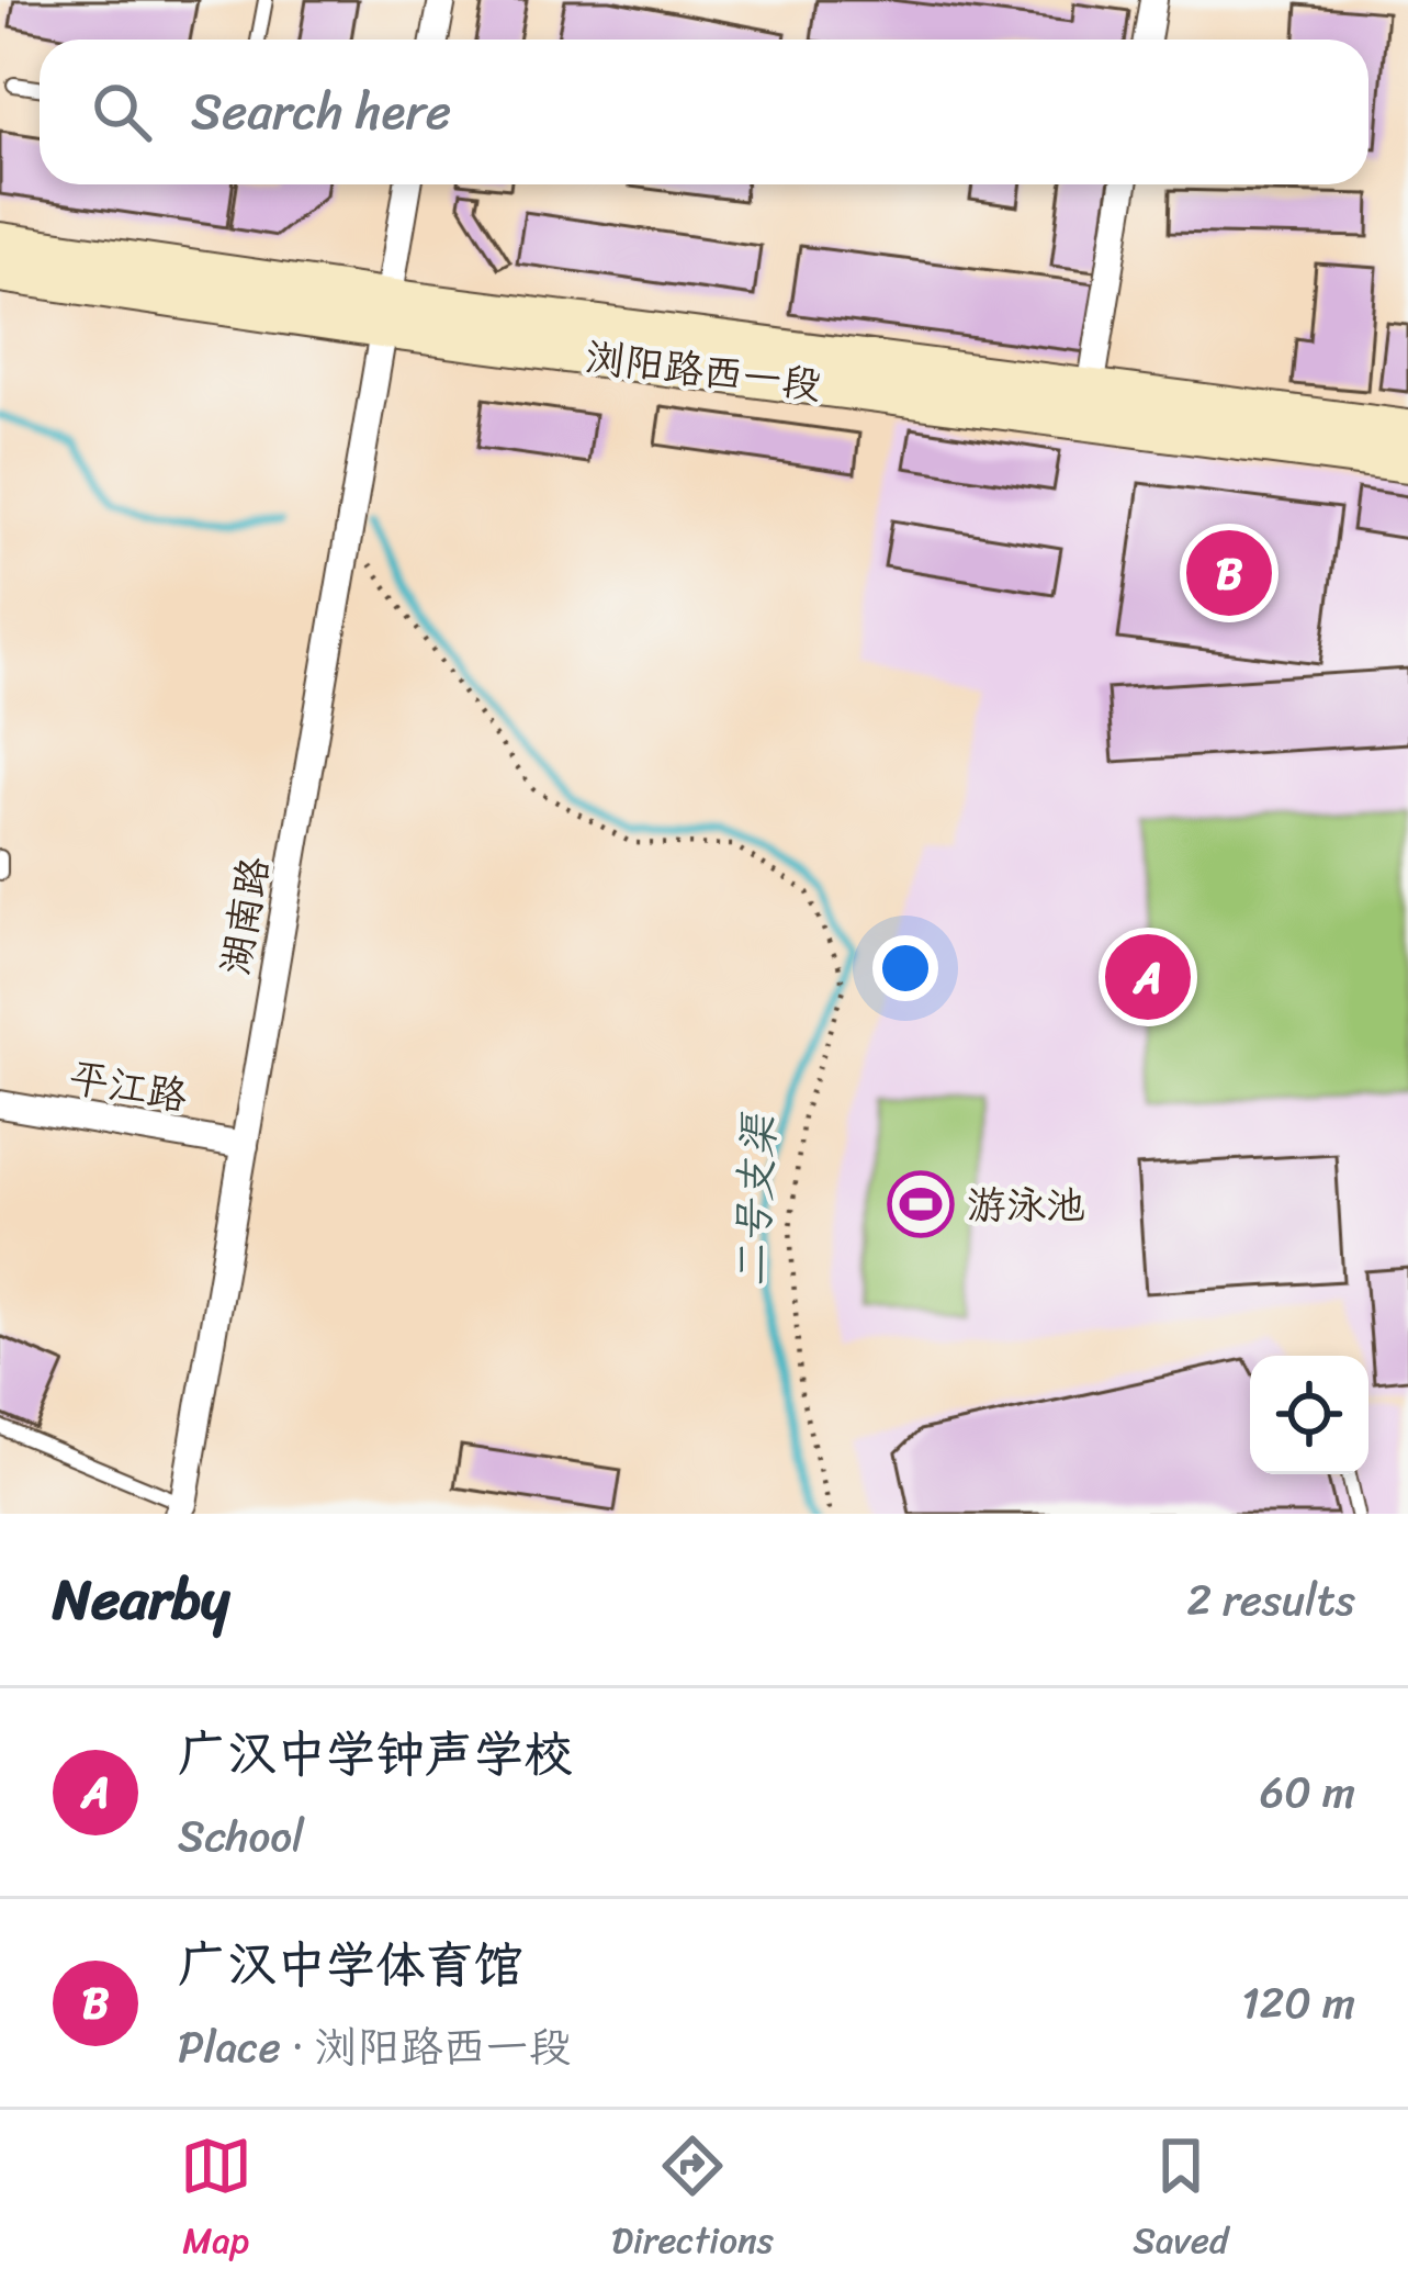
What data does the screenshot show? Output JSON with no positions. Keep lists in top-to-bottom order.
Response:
{
  "streets": {
    "street": ["浏阳路西一段", "湖南路", "平江路"]
  },
  "crossings": [
    ["浏阳路西一段", "湖南路"],
    ["湖南路", "平江路"]
  ],
  "water": ["二号支渠"],
  "places": {
    "sports": ["游泳池"]
  },
  "page": {
    "search": "Search here",
    "pins": ["B", "A"],
    "heading": ["Nearby", "2 results"],
    "list": [
      {
        "mark": "A",
        "name": "广汉中学钟声学校",
        "note": "School",
        "value": "60 m"
      },
      {
        "mark": "B",
        "name": "广汉中学体育馆",
        "note": "Place · 浏阳路西一段",
        "value": "120 m"
      }
    ],
    "nav": ["Map", "Directions", "Saved"]
  }
}
